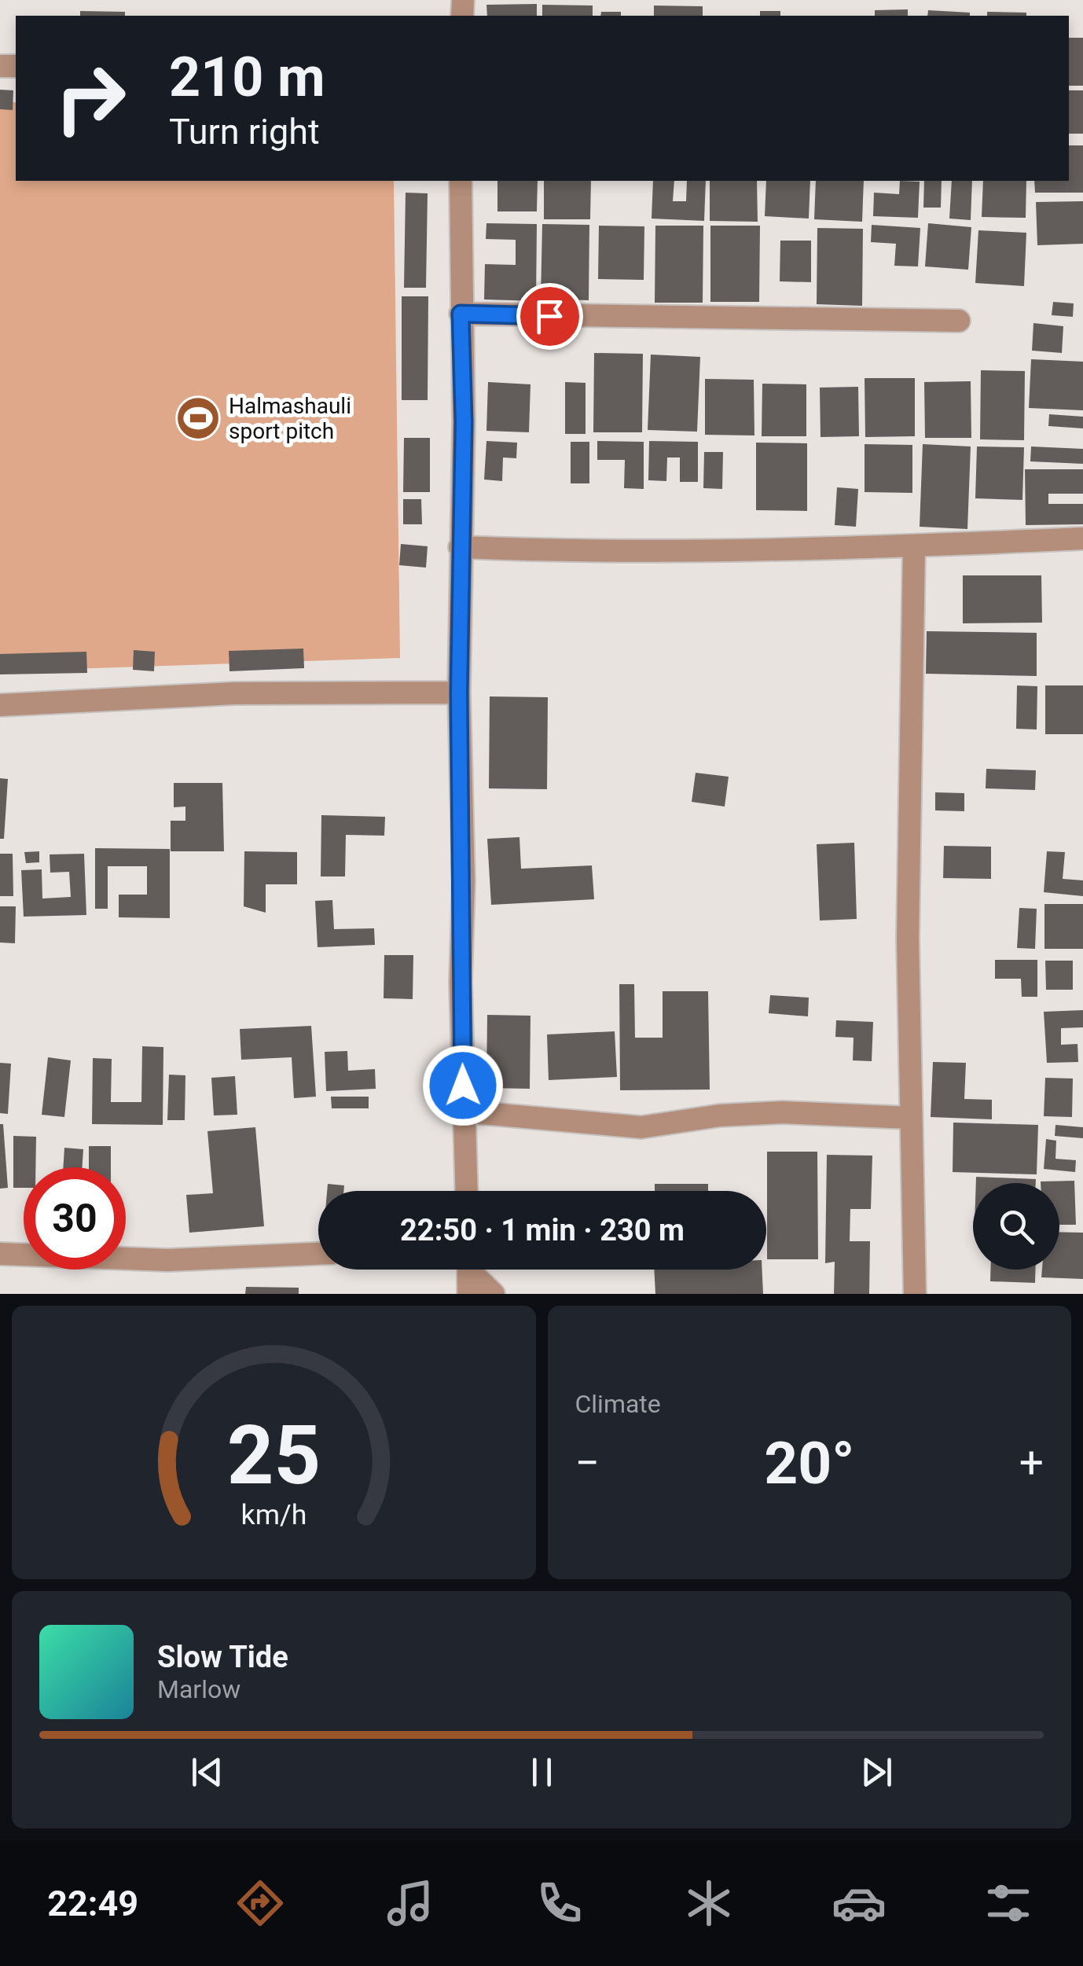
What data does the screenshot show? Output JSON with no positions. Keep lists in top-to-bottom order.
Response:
{
  "places": {
    "sports": ["Halmashauli sport pitch"]
  },
  "page": {
    "turn": ["210 m", "Turn right"],
    "limit": "30",
    "trip": "22:50 · 1 min · 230 m",
    "tile": "Climate",
    "heat": ["−", "20°", "+"],
    "song": ["Slow Tide", "Marlow"],
    "tabs": "22:49",
    "gauge": ["25", "km/h"]
  }
}
